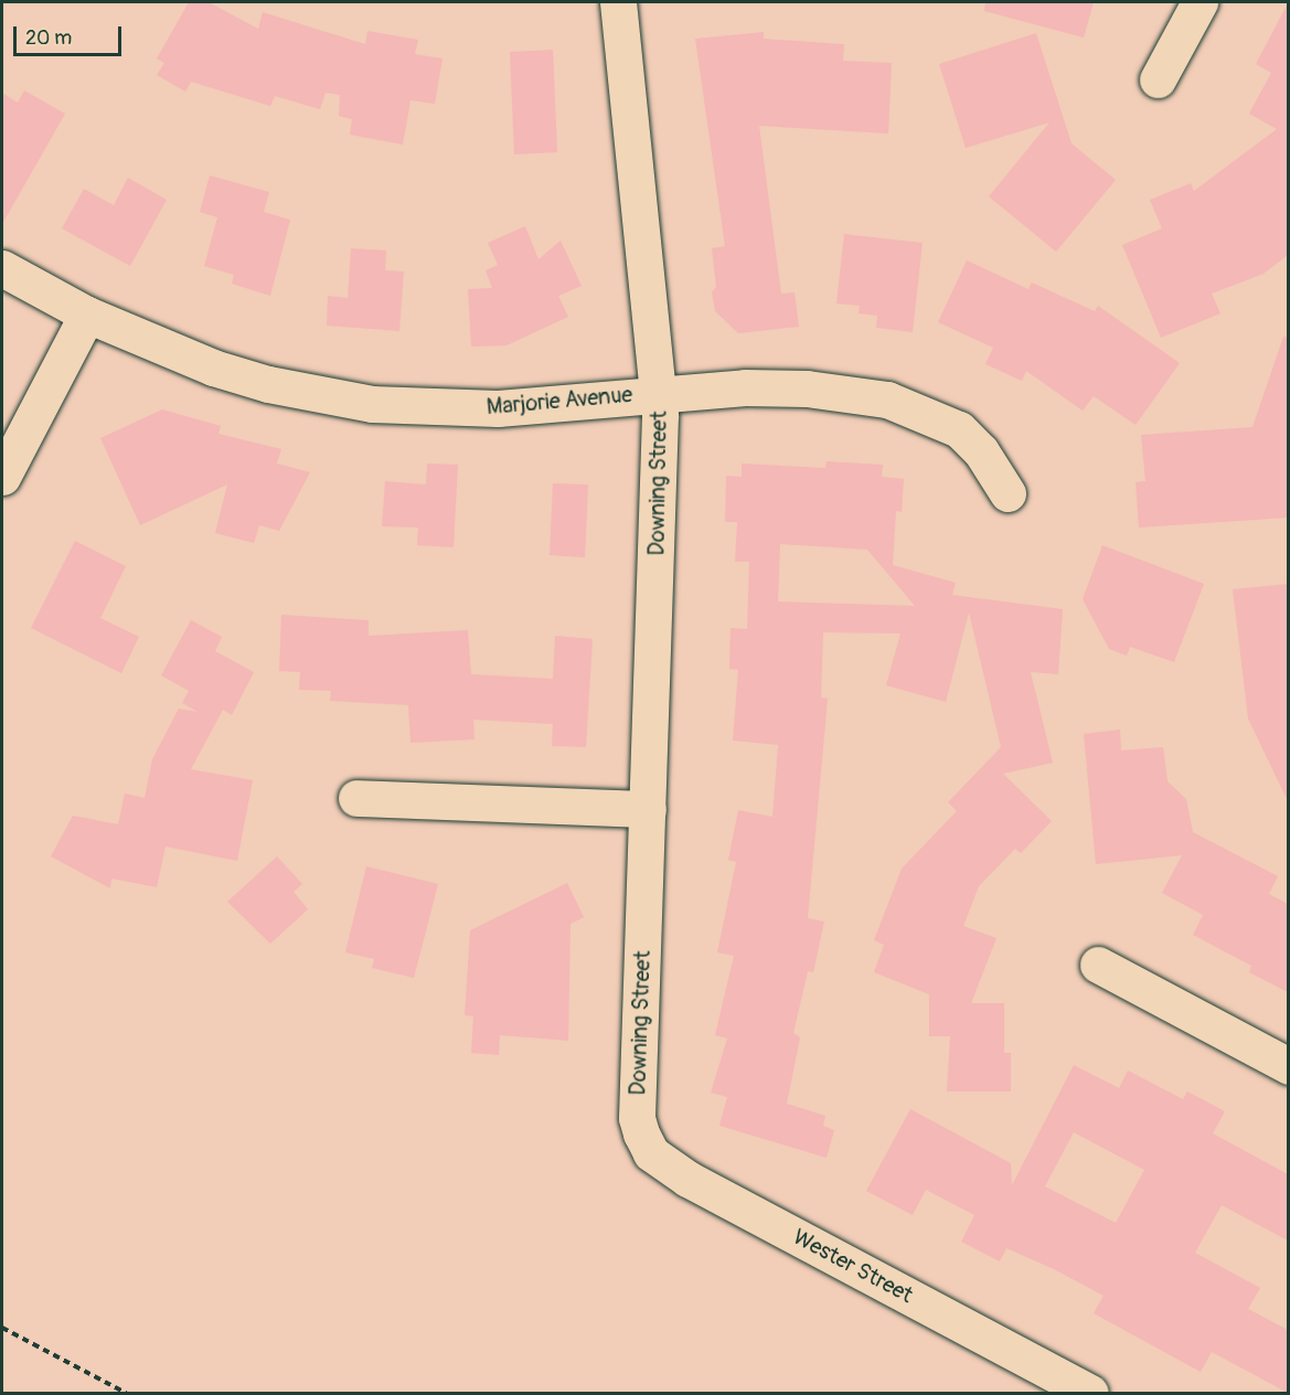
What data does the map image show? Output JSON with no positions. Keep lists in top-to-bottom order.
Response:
{
  "streets": {
    "street": ["Marjorie Avenue", "Downing Street", "Wester Street"]
  },
  "crossings": [
    ["Marjorie Avenue", "Downing Street"],
    ["Downing Street", "Wester Street"]
  ],
  "scale_bar": "20 m"
}
